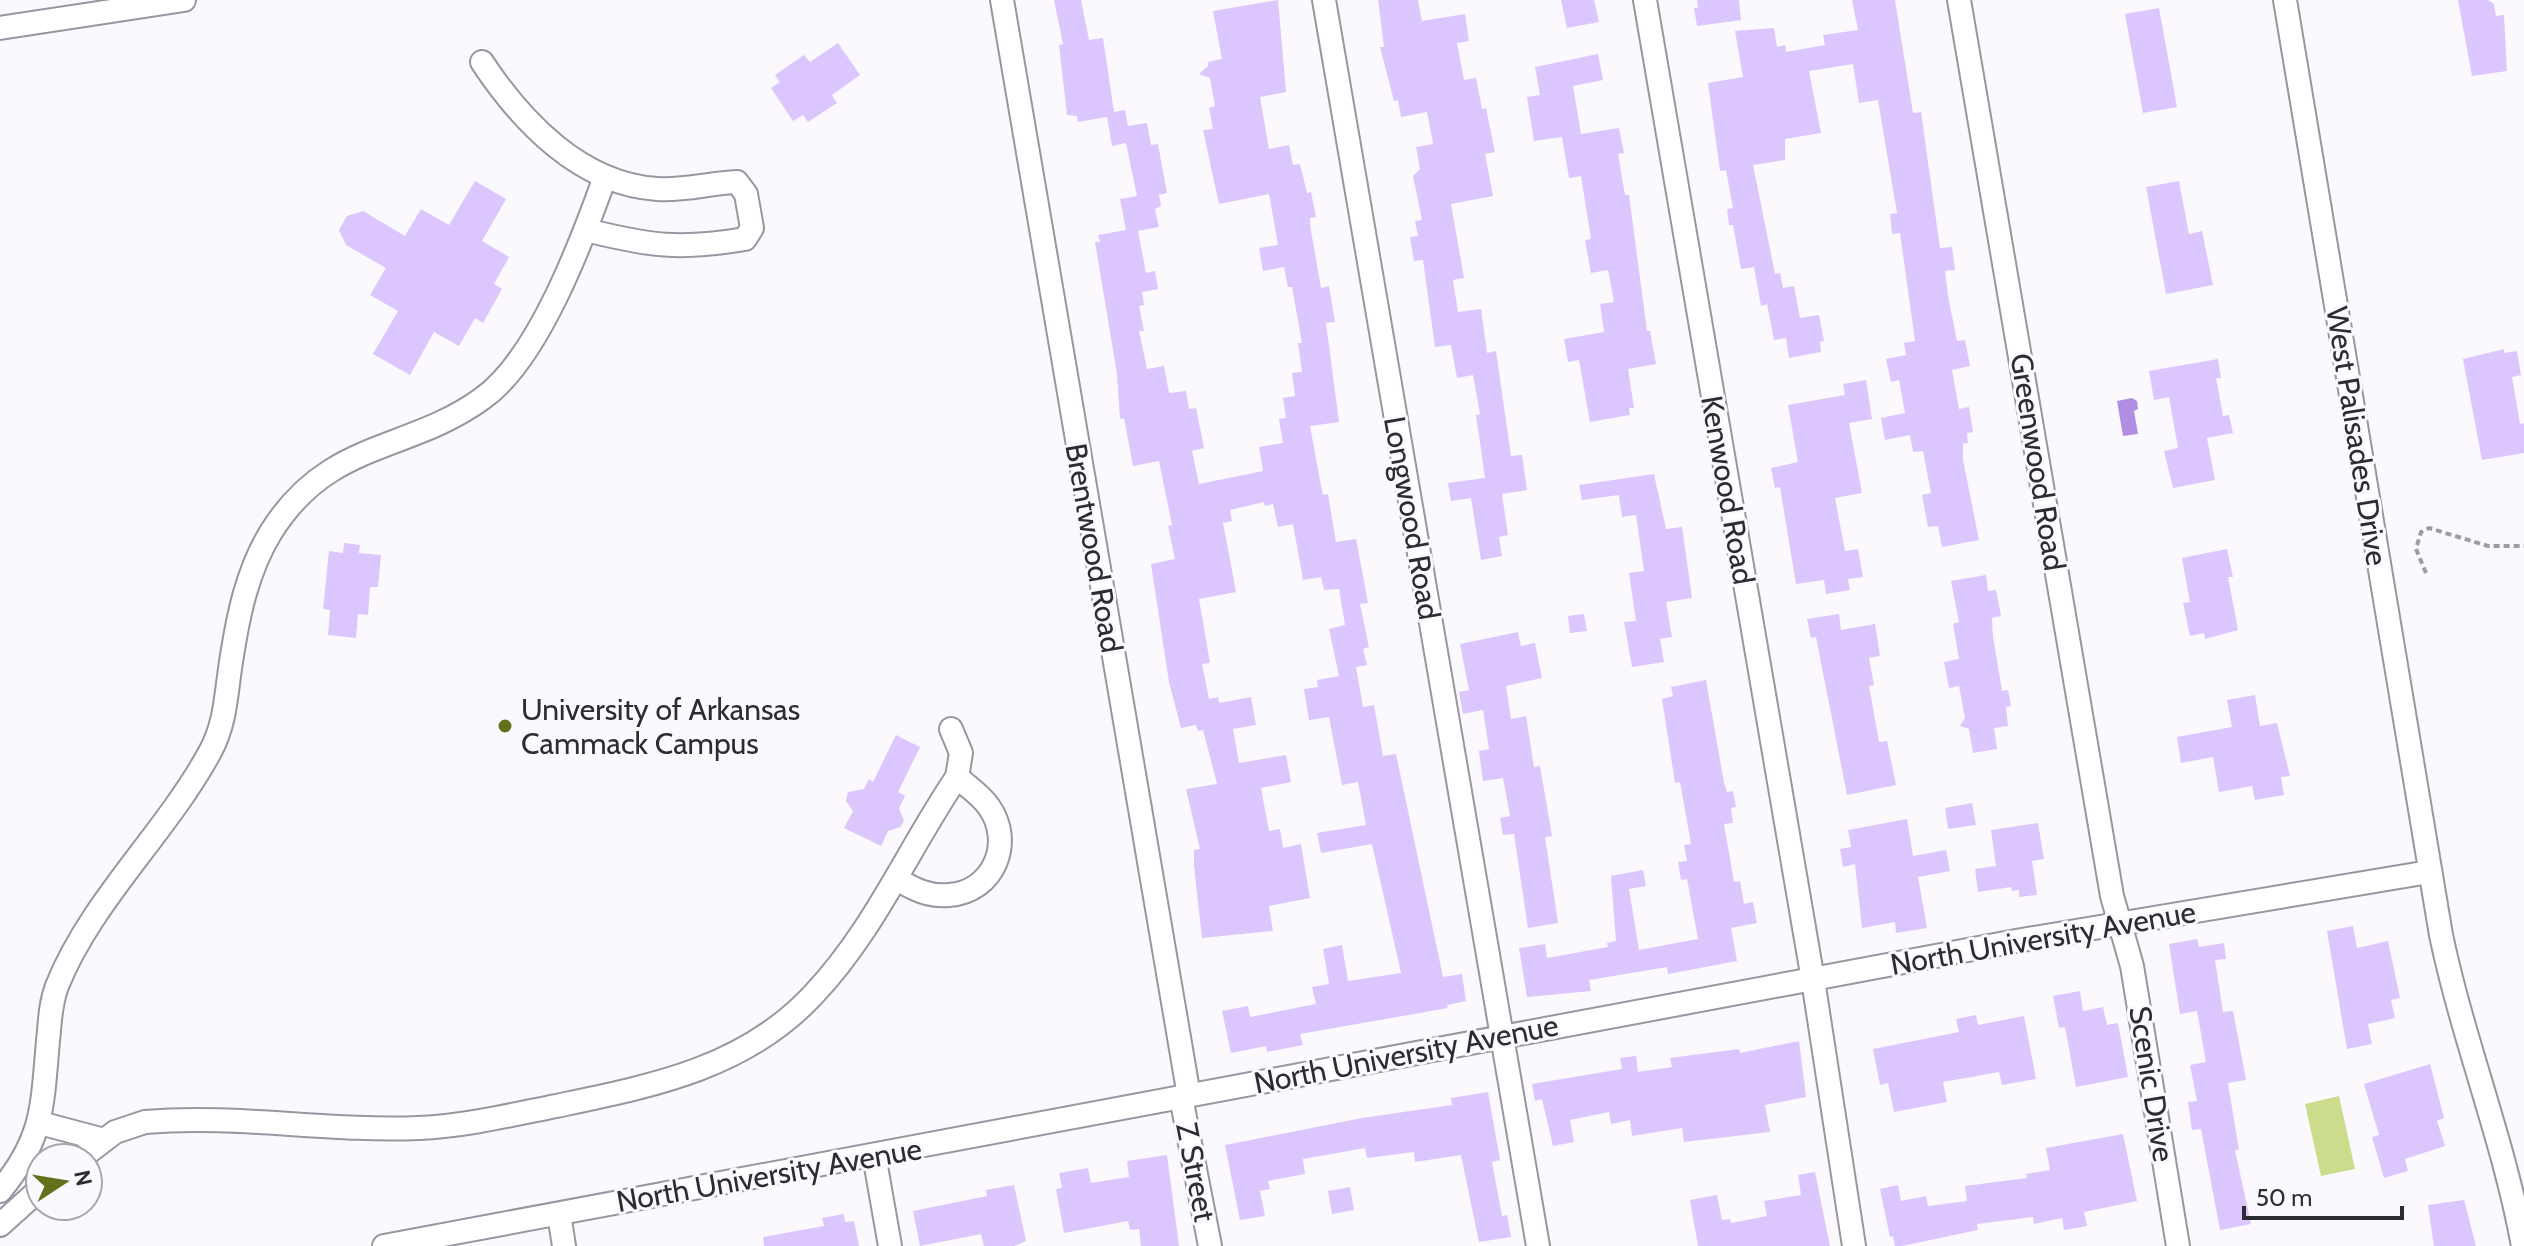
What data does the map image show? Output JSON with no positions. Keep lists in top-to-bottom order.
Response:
{
  "streets": {
    "street": [
      "West Palisades Drive",
      "Greenwood Road",
      "Kenwood Road",
      "Longwood Road",
      "Brentwood Road",
      "North University Avenue",
      "Scenic Drive",
      "Z Street"
    ]
  },
  "crossings": [
    ["West Palisades Drive", "North University Avenue"],
    ["Greenwood Road", "North University Avenue"],
    ["Greenwood Road", "Scenic Drive"],
    ["Kenwood Road", "North University Avenue"],
    ["Longwood Road", "North University Avenue"],
    ["Brentwood Road", "North University Avenue"],
    ["Brentwood Road", "Z Street"],
    ["North University Avenue", "Scenic Drive"],
    ["North University Avenue", "Z Street"]
  ],
  "places": ["University of Arkansas Cammack Campus"],
  "scale_bar": "50 m",
  "north": "right"
}
